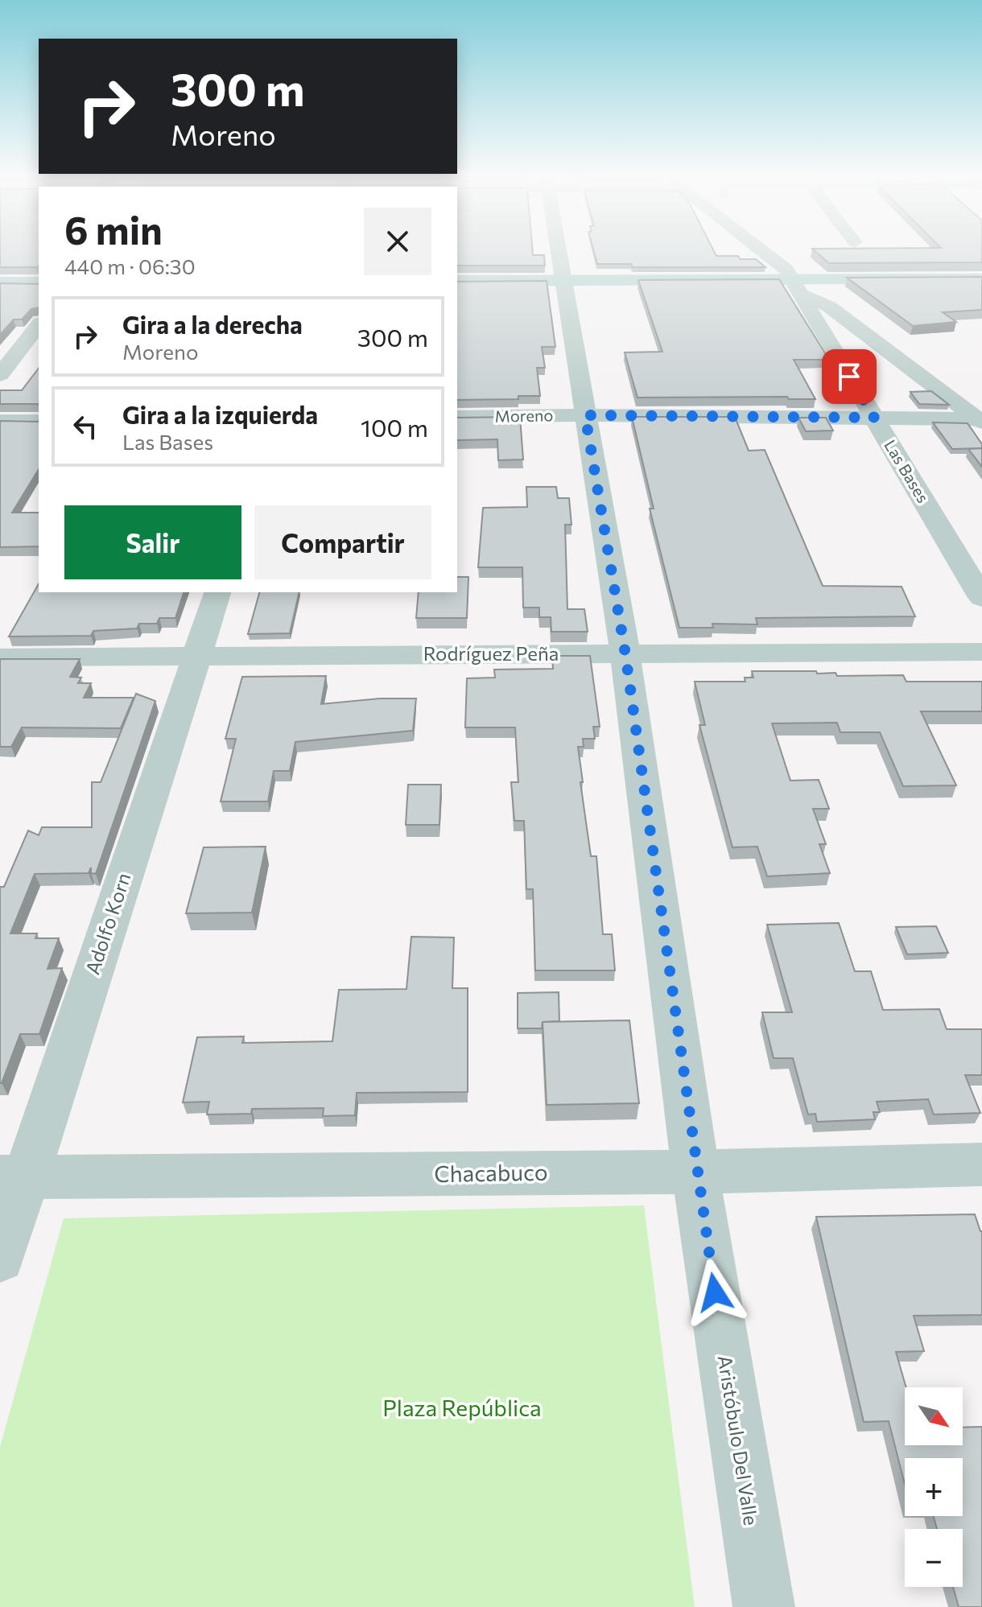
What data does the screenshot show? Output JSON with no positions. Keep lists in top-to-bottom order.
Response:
{
  "streets": {
    "street": [
      "Moreno",
      "Las Bases",
      "Rodríguez Peña",
      "Adolfo Korn",
      "Chacabuco",
      "Aristóbulo Del Valle"
    ]
  },
  "crossings": [
    ["Moreno", "Las Bases"],
    ["Moreno", "Aristóbulo Del Valle"],
    ["Rodríguez Peña", "Adolfo Korn"],
    ["Rodríguez Peña", "Aristóbulo Del Valle"],
    ["Adolfo Korn", "Chacabuco"],
    ["Chacabuco", "Aristóbulo Del Valle"]
  ],
  "parks": ["Plaza República"],
  "north": "bottom right",
  "page": {
    "turn": ["300 m", "Moreno"],
    "heading": ["6 min", "440 m · 06:30"],
    "list": [
      {
        "name": "Gira a la derecha",
        "note": "Moreno",
        "value": "300 m"
      },
      {
        "name": "Gira a la izquierda",
        "note": "Las Bases",
        "value": "100 m"
      }
    ],
    "buttons": ["Salir", "Compartir"],
    "map_buttons": ["+", "−"]
  }
}
